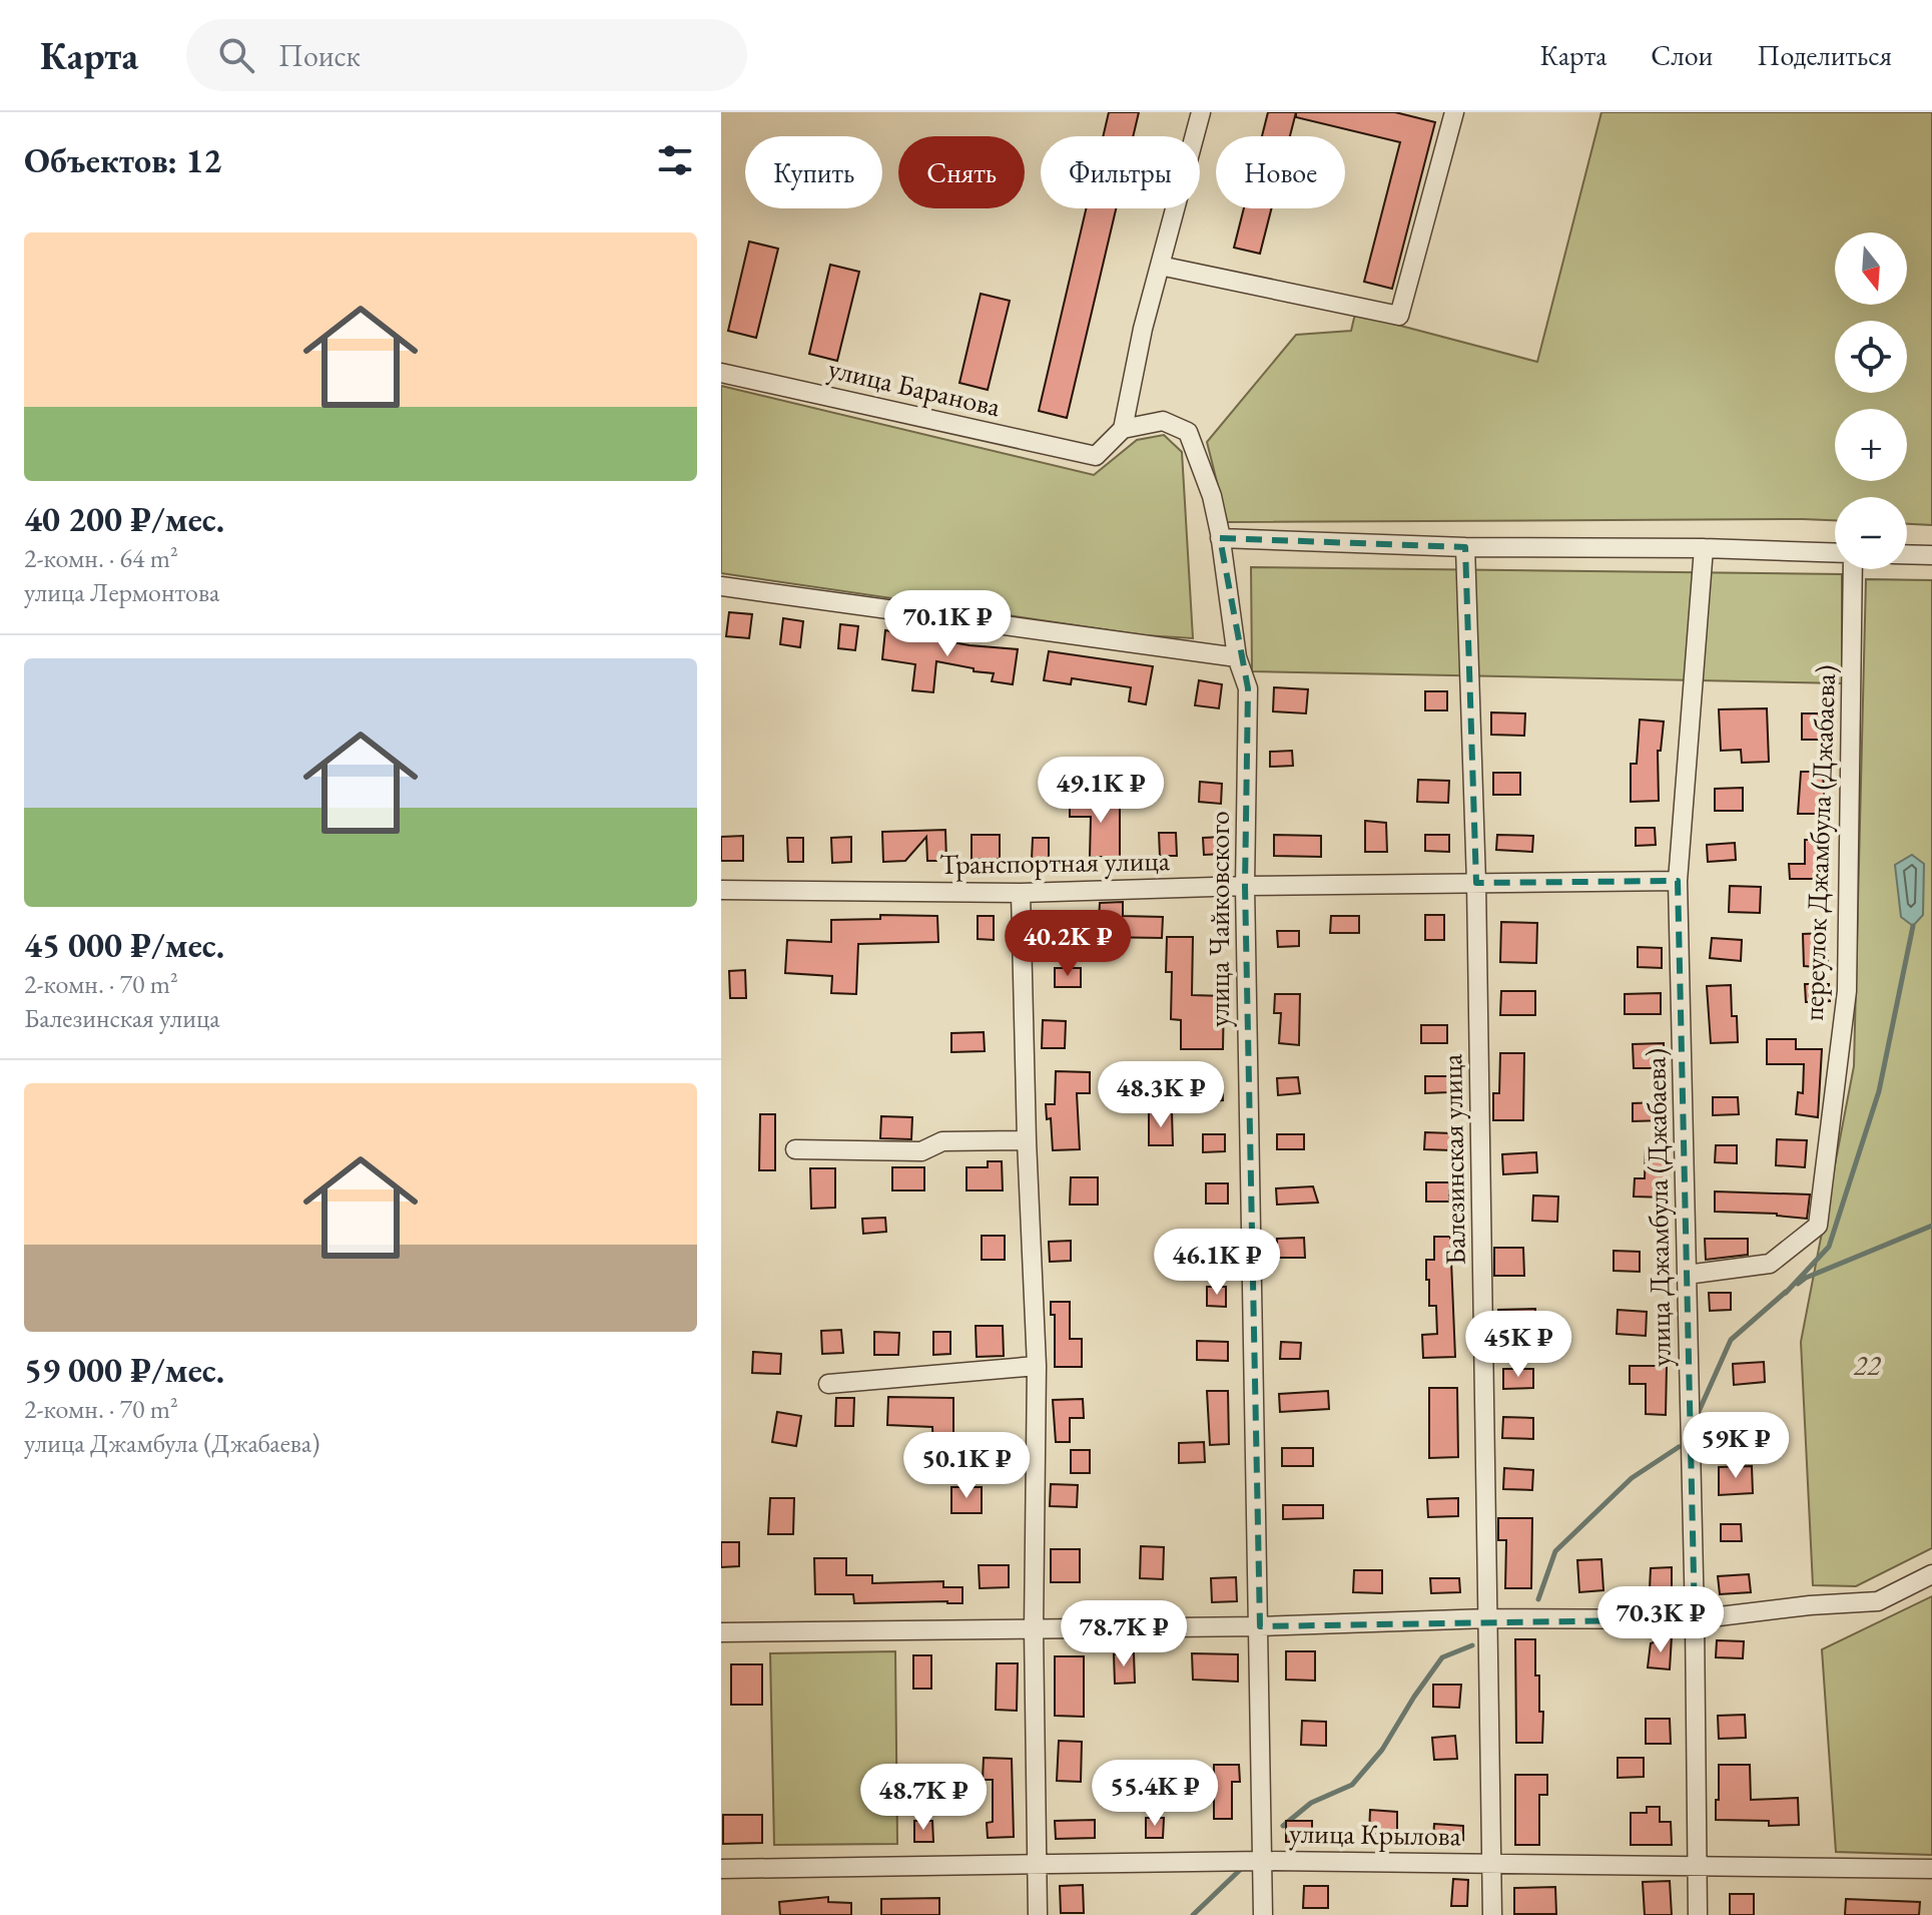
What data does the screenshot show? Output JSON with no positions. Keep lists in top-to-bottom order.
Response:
{
  "streets": {
    "street": [
      "улица Баранова",
      "переулок Джамбула (Джабаева)",
      "Транспортная улица",
      "улица Чайковского",
      "Балезинская улица",
      "улица Джамбула (Джабаева)",
      "улица Крылова"
    ]
  },
  "crossings": [
    ["улица Баранова", "улица Чайковского"],
    ["переулок Джамбула (Джабаева)", "улица Джамбула (Джабаева)"],
    ["Транспортная улица", "улица Чайковского"],
    ["Транспортная улица", "Балезинская улица"],
    ["Транспортная улица", "улица Джамбула (Джабаева)"],
    ["улица Чайковского", "улица Крылова"],
    ["Балезинская улица", "улица Крылова"],
    ["улица Джамбула (Джабаева)", "улица Крылова"]
  ],
  "parks": ["22"],
  "north": "bottom",
  "page": {
    "header": "Карта",
    "search": "Поиск",
    "nav": ["Карта", "Слои", "Поделиться"],
    "heading": "Объектов: 12",
    "chip": [
      "Купить",
      "Снять",
      "Фильтры",
      "Новое"
    ],
    "list": [
      {
        "name": "40 200 ₽/мес.",
        "note": "2-комн. · 64 m² · улица Лермонтова"
      },
      {
        "name": "45 000 ₽/мес.",
        "note": "2-комн. · 70 m² · Балезинская улица"
      },
      {
        "name": "59 000 ₽/мес.",
        "note": "2-комн. · 70 m² · улица Джамбула (Джабаева)"
      }
    ],
    "map_buttons": ["+", "−"],
    "price": [
      "70.1K ₽",
      "49.1K ₽",
      "40.2K ₽",
      "48.3K ₽",
      "46.1K ₽",
      "45K ₽",
      "59K ₽",
      "50.1K ₽",
      "70.3K ₽",
      "78.7K ₽",
      "55.4K ₽",
      "48.7K ₽"
    ]
  }
}
